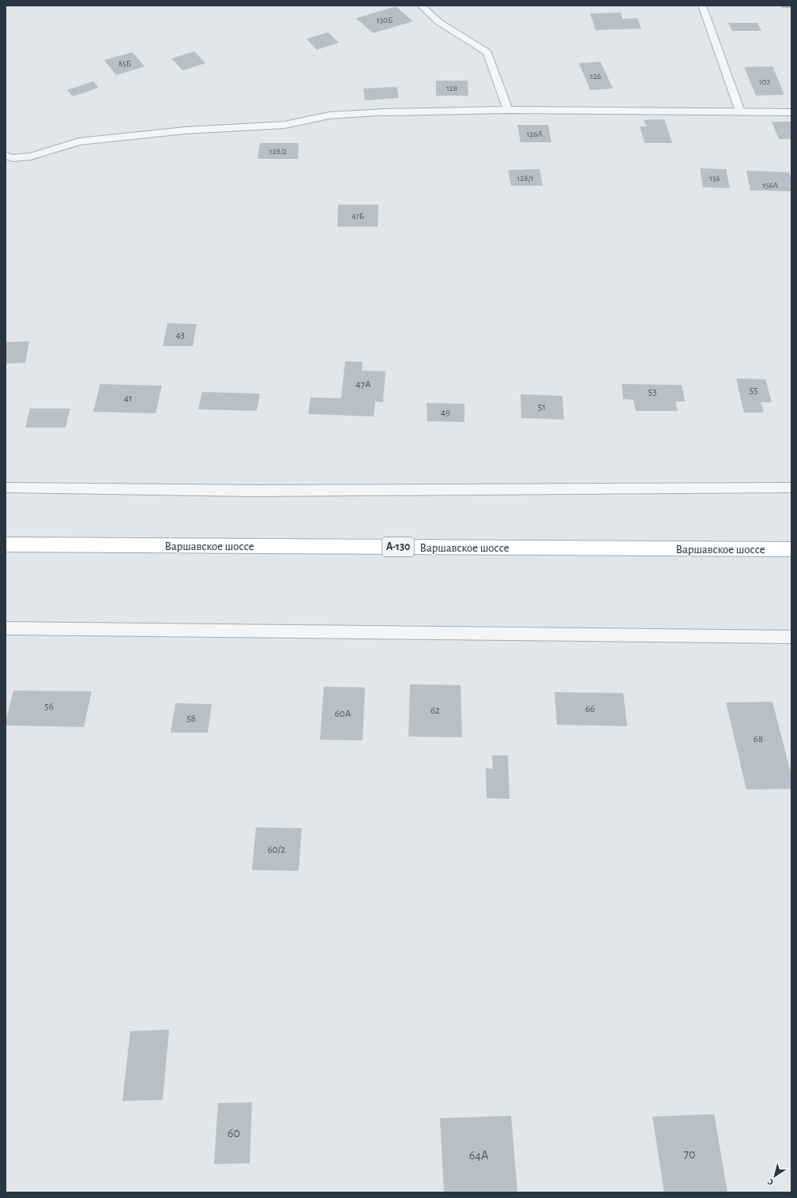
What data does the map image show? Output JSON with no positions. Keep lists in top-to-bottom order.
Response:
{
  "streets": {
    "main road": ["Варшавское шоссе", "А-130"]
  },
  "house_numbers": [
    "130Б",
    "85Б",
    "126",
    "107",
    "128",
    "126А",
    "128/2",
    "128/1",
    "156",
    "156А",
    "47Б",
    "43",
    "47А",
    "55",
    "53",
    "41",
    "51",
    "49",
    "56",
    "66",
    "62",
    "60А",
    "58",
    "68",
    "60/2",
    "60",
    "70",
    "64А"
  ],
  "north": "bottom left"
}
